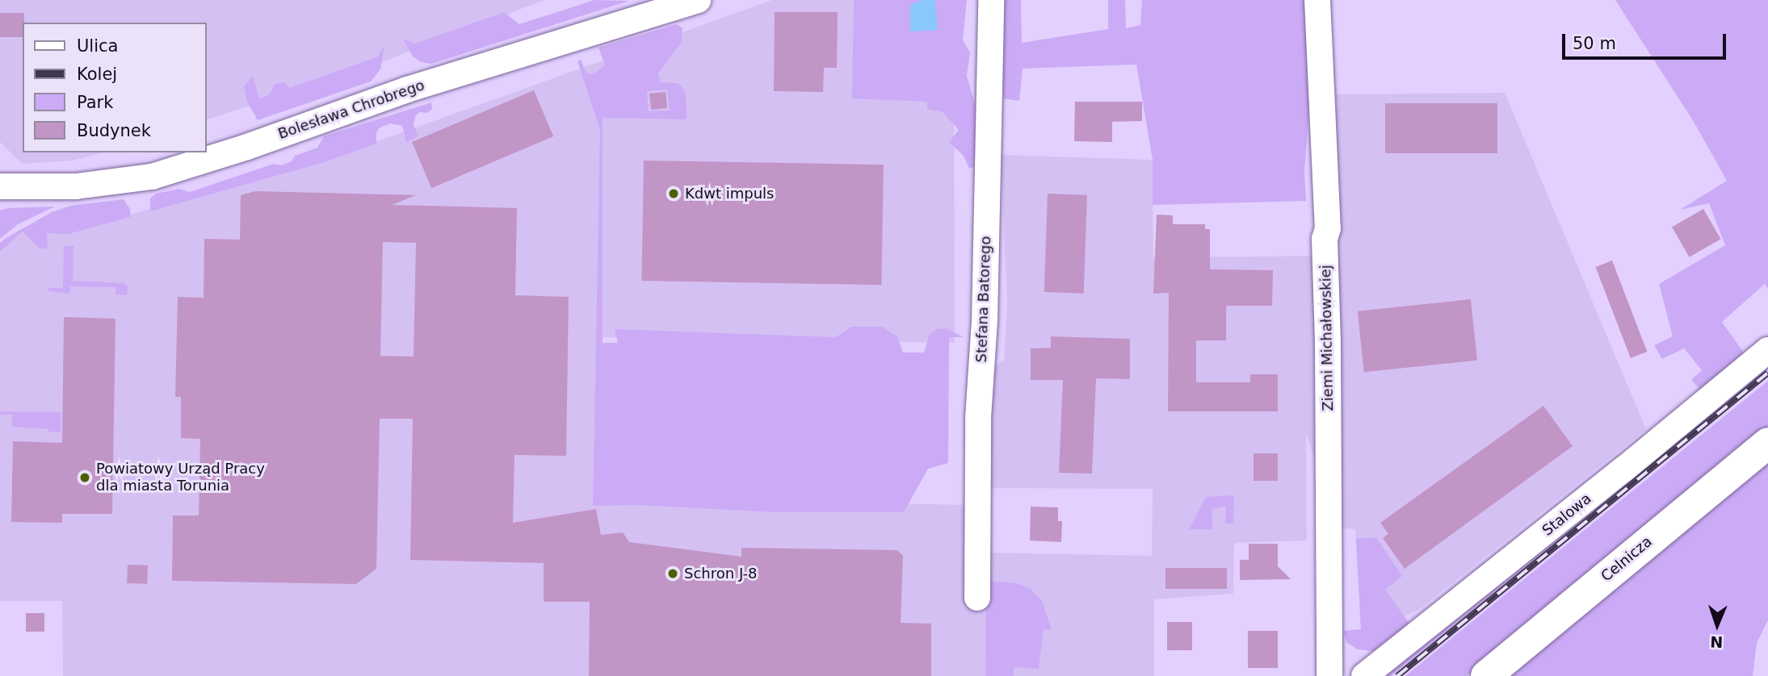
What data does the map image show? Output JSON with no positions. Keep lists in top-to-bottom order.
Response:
{
  "streets": {
    "street": [
      "Bolesława Chrobrego",
      "Stefana Batorego",
      "Ziemi Michałowskiej",
      "Stalowa",
      "Celnicza"
    ]
  },
  "places": ["Kdwt impuls", "Powiatowy Urząd Pracy dla miasta Torunia", "Schron J-8"],
  "legend": [
    "Ulica",
    "Kolej",
    "Park",
    "Budynek"
  ],
  "scale_bar": "50 m",
  "north": "bottom"
}
